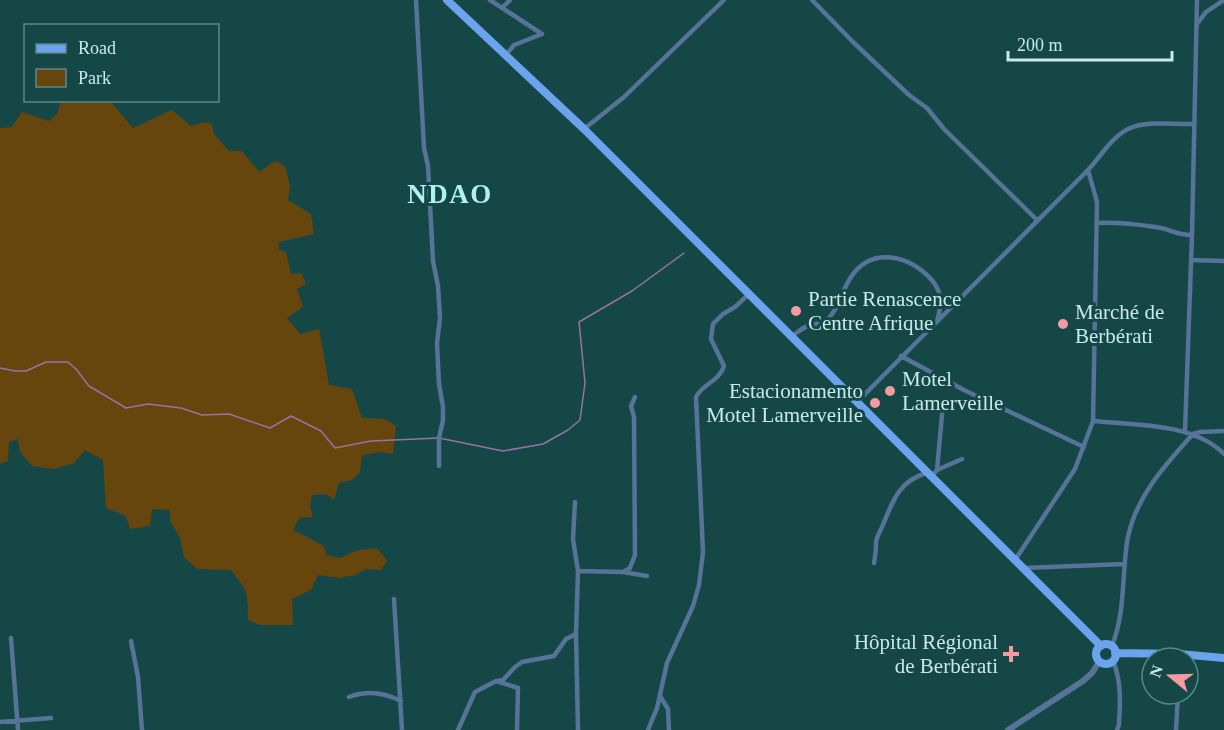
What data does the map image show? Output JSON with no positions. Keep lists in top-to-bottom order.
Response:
{
  "districts": ["NDAO"],
  "places": {
    "other": [
      "Partie Renascence Centre Afrique",
      "Marché de Berbérati",
      "Motel Lamerveille",
      "Estacionamento Motel Lamerveille"
    ],
    "health": ["Hôpital Régional de Berbérati"]
  },
  "legend": ["Road", "Park"],
  "scale_bar": "200 m",
  "north": "left"
}
